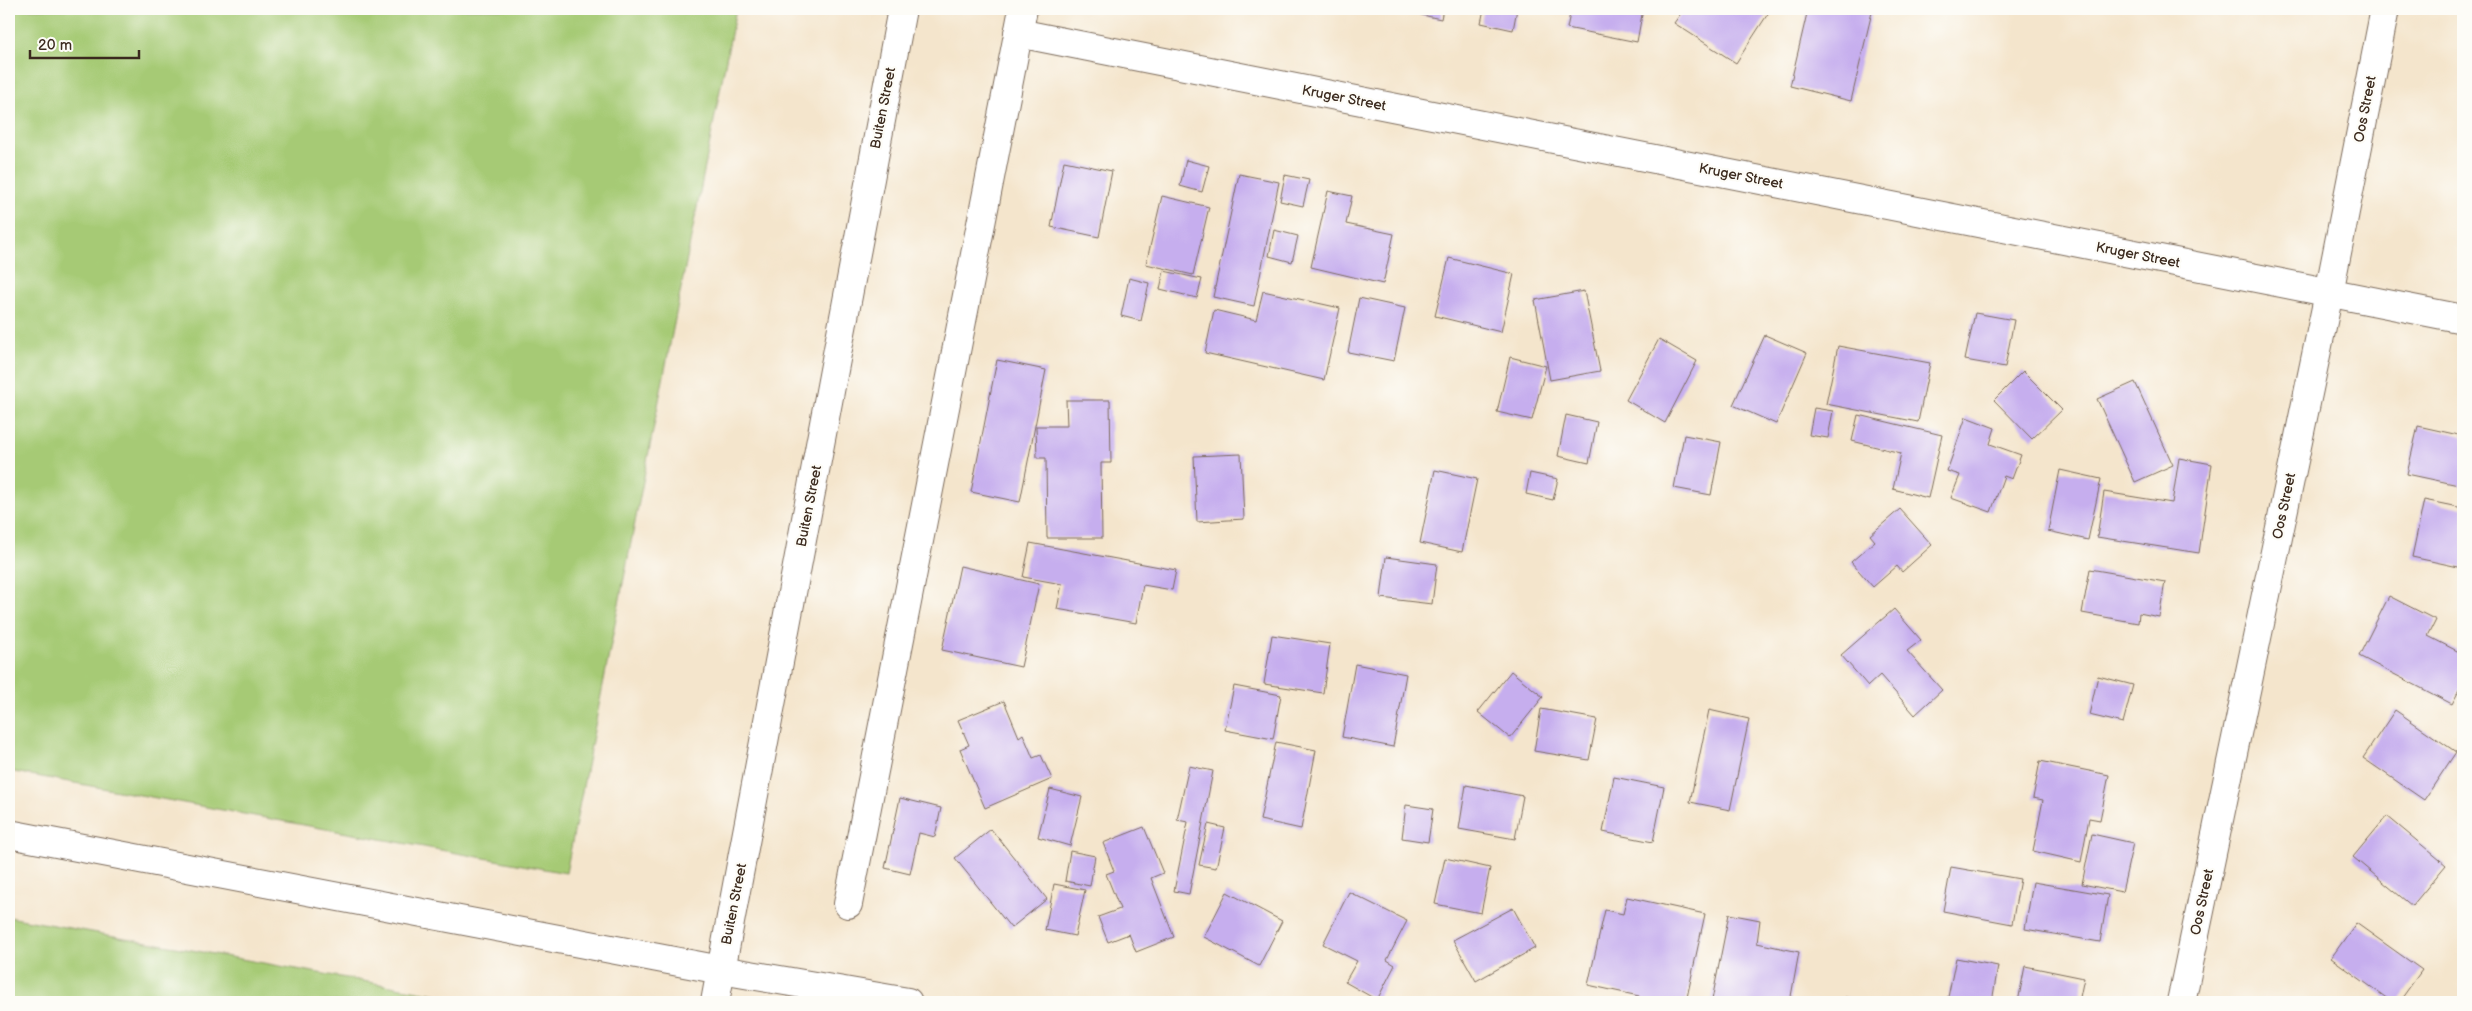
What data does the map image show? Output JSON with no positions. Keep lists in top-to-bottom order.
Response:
{
  "streets": {
    "street": ["Kruger Street", "Buiten Street", "Oos Street"]
  },
  "crossings": [
    ["Kruger Street", "Oos Street"]
  ],
  "scale_bar": "20 m"
}
